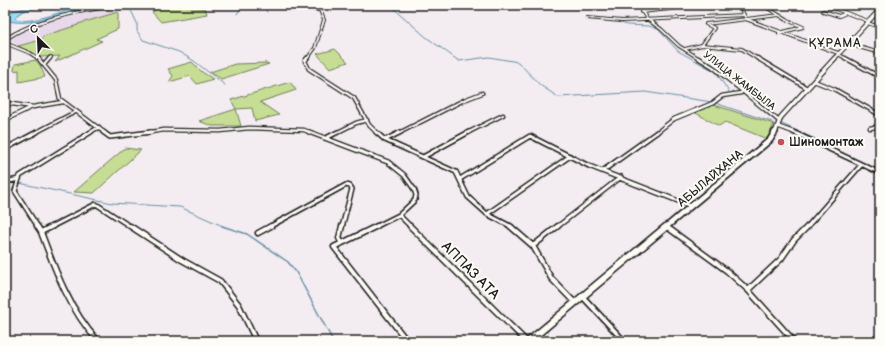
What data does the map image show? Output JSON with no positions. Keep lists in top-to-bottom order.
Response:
{
  "streets": {
    "main road": ["АБЫЛАЙХАНА"],
    "street": ["УЛИЦА ЖАМБЫЛА", "АППАЗ АТА"]
  },
  "crossings": [
    ["УЛИЦА ЖАМБЫЛА", "АБЫЛАЙХАНА"],
    ["АБЫЛАЙХАНА", "АППАЗ АТА"]
  ],
  "districts": ["ҚҰРАМА"],
  "places": ["Шиномонтаж"],
  "north": "top left"
}
